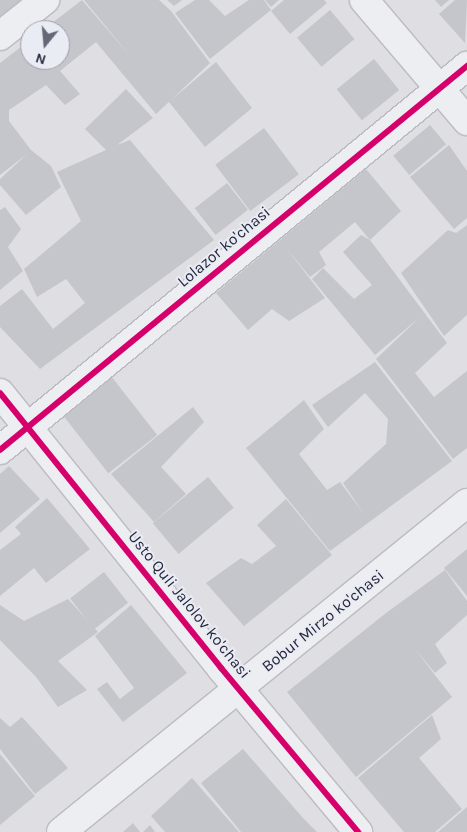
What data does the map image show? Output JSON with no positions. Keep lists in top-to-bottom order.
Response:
{
  "streets": {
    "street": ["Lolazor ko'chasi", "Usto Quli Jalolov ko'chasi", "Bobur Mirzo ko'chasi"]
  },
  "crossings": [
    ["Lolazor ko'chasi", "Usto Quli Jalolov ko'chasi"],
    ["Usto Quli Jalolov ko'chasi", "Bobur Mirzo ko'chasi"]
  ],
  "north": "bottom"
}
